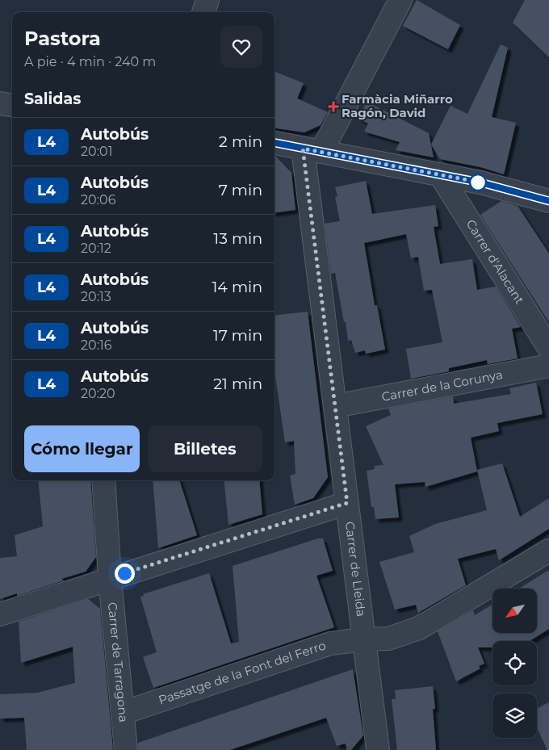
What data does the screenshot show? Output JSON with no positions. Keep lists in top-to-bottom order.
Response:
{
  "streets": {
    "street": [
      "Carrer d'Alacant",
      "Carrer de la Corunya",
      "Carrer de Lleida",
      "Carrer de Tarragona",
      "Passatge de la Font del Ferro"
    ]
  },
  "crossings": [
    ["Carrer de la Corunya", "Carrer de Lleida"],
    ["Carrer de Lleida", "Passatge de la Font del Ferro"],
    ["Carrer de Tarragona", "Passatge de la Font del Ferro"]
  ],
  "places": {
    "health": ["Farmàcia Miñarro Ragón, David"]
  },
  "lines": ["bus line L4"],
  "north": "bottom left",
  "page": {
    "heading": [
      ["Pastora", "A pie · 4 min · 240 m"],
      "Salidas"
    ],
    "list": [
      {
        "mark": "L4",
        "name": "Autobús",
        "note": "20:01",
        "value": "2 min"
      },
      {
        "mark": "L4",
        "name": "Autobús",
        "note": "20:06",
        "value": "7 min"
      },
      {
        "mark": "L4",
        "name": "Autobús",
        "note": "20:12",
        "value": "13 min"
      },
      {
        "mark": "L4",
        "name": "Autobús",
        "note": "20:13",
        "value": "14 min"
      },
      {
        "mark": "L4",
        "name": "Autobús",
        "note": "20:16",
        "value": "17 min"
      },
      {
        "mark": "L4",
        "name": "Autobús",
        "note": "20:20",
        "value": "21 min"
      }
    ],
    "buttons": ["Cómo llegar", "Billetes"]
  }
}
